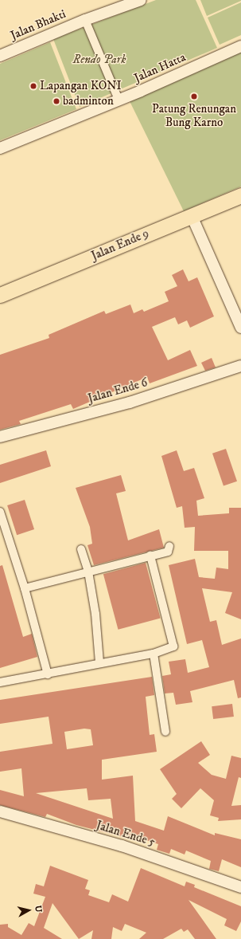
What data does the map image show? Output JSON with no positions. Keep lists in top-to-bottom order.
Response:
{
  "streets": {
    "highway": ["Jalan Ende 9"],
    "street": [
      "Jalan Bhakti",
      "Jalan Hatta",
      "Jalan Ende 6",
      "Jalan Ende 5"
    ]
  },
  "parks": ["Rendo Park"],
  "places": ["Lapangan KONI", "Patung Renungan Bung Karno", "badminton"],
  "north": "right"
}
